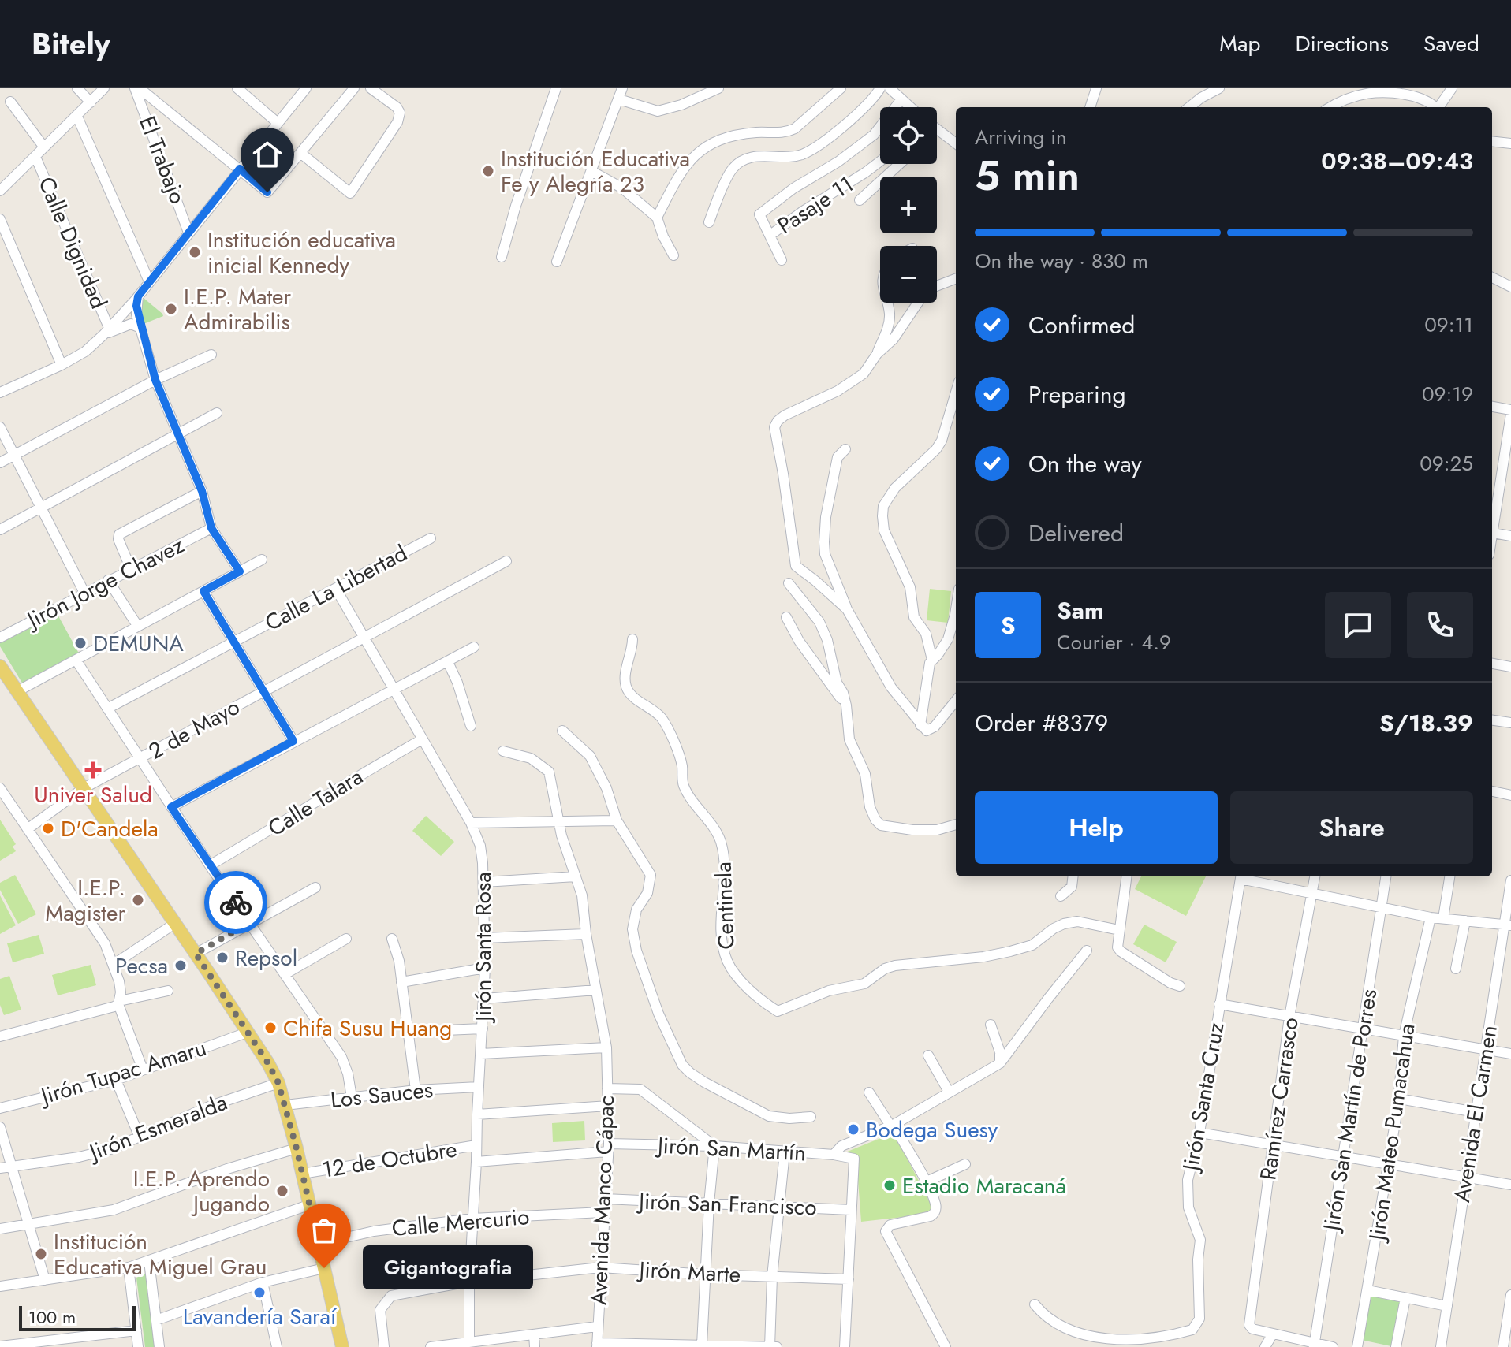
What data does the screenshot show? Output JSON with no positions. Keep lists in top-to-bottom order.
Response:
{
  "streets": {
    "street": [
      "El Trabajo",
      "Pasaje 11",
      "Calle Dignidad",
      "Jirón Jorge Chavez",
      "Calle La Libertad",
      "2 de Mayo",
      "Calle Talara",
      "Centinela",
      "Jirón Santa Rosa",
      "Jirón Tupac Amaru",
      "Los Sauces",
      "Jirón Santa Cruz",
      "Ramírez Carrasco",
      "Jirón San Martín de Porres",
      "Avenida El Carmen",
      "Jirón Esmeralda",
      "Jirón Mateo Pumacahua",
      "Jirón San Martín",
      "12 de Octubre",
      "Avenida Manco Cápac",
      "Jirón San Francisco",
      "Calle Mercurio",
      "Jirón Marte"
    ]
  },
  "crossings": [
    ["Calle La Libertad", "Jirón Santa Rosa"],
    ["2 de Mayo", "Jirón Santa Rosa"],
    ["Calle Talara", "Jirón Santa Rosa"],
    ["Jirón Santa Rosa", "Los Sauces"],
    ["Jirón Santa Rosa", "Jirón San Martín"],
    ["Jirón Santa Rosa", "12 de Octubre"],
    ["Jirón Santa Rosa", "Calle Mercurio"],
    ["Jirón Santa Rosa", "Jirón Marte"],
    ["Jirón San Martín", "Avenida Manco Cápac"],
    ["Jirón San Martín", "Jirón San Francisco"],
    ["Avenida Manco Cápac", "Jirón San Francisco"],
    ["Avenida Manco Cápac", "Calle Mercurio"],
    ["Avenida Manco Cápac", "Jirón Marte"]
  ],
  "places": {
    "other": [
      "Institución Educativa Fe y Alegría 23",
      "Institución educativa inicial Kennedy",
      "I.E.P. Mater Admirabilis",
      "DEMUNA",
      "D'Candela",
      "I.E.P. Magister",
      "Repsol",
      "Pecsa",
      "Chifa Susu Huang",
      "Bodega Suesy",
      "Estadio Maracaná",
      "I.E.P. Aprendo Jugando",
      "Institución Educativa Miguel Grau",
      "Gigantografia",
      "Lavandería Saraí"
    ],
    "health": ["Univer Salud"]
  },
  "scale_bar": "100 m",
  "page": {
    "header": "Bitely",
    "nav": ["Map", "Directions", "Saved"],
    "map_buttons": ["+", "−"],
    "heading": ["5 min", "Arriving in", "09:38–09:43"],
    "panel": [
      "Sam",
      "Courier · 4.9",
      "Order #8379",
      "S/18.39"
    ],
    "bar": "On the way · 830 m",
    "list": [
      ["Confirmed", "09:11"],
      ["Preparing", "09:19"],
      ["On the way", "09:25"],
      "Delivered"
    ],
    "round": "S",
    "buttons": ["Help", "Share"],
    "bubble": "Gigantografia",
    "scale": "100 m"
  }
}
